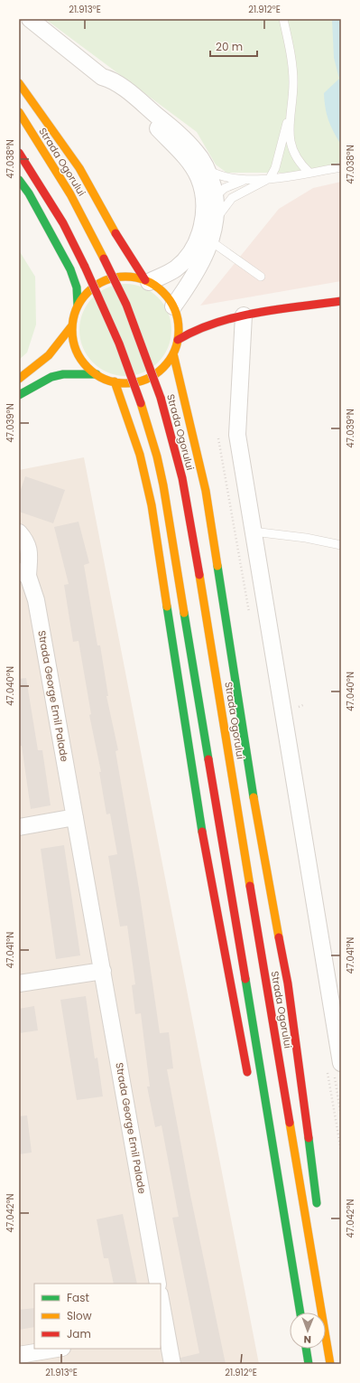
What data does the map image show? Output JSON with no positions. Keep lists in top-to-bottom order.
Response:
{
  "streets": {
    "main road": ["Strada Ogorului"],
    "street": ["Strada George Emil Palade"]
  },
  "legend": ["Fast", "Slow", "Jam"],
  "scale_bar": "20 m",
  "north": "bottom",
  "coordinates": [
    "21.913°E",
    "21.912°E",
    "47.038°N",
    "47.039°N",
    "47.040°N",
    "47.041°N",
    "47.042°N"
  ]
}
